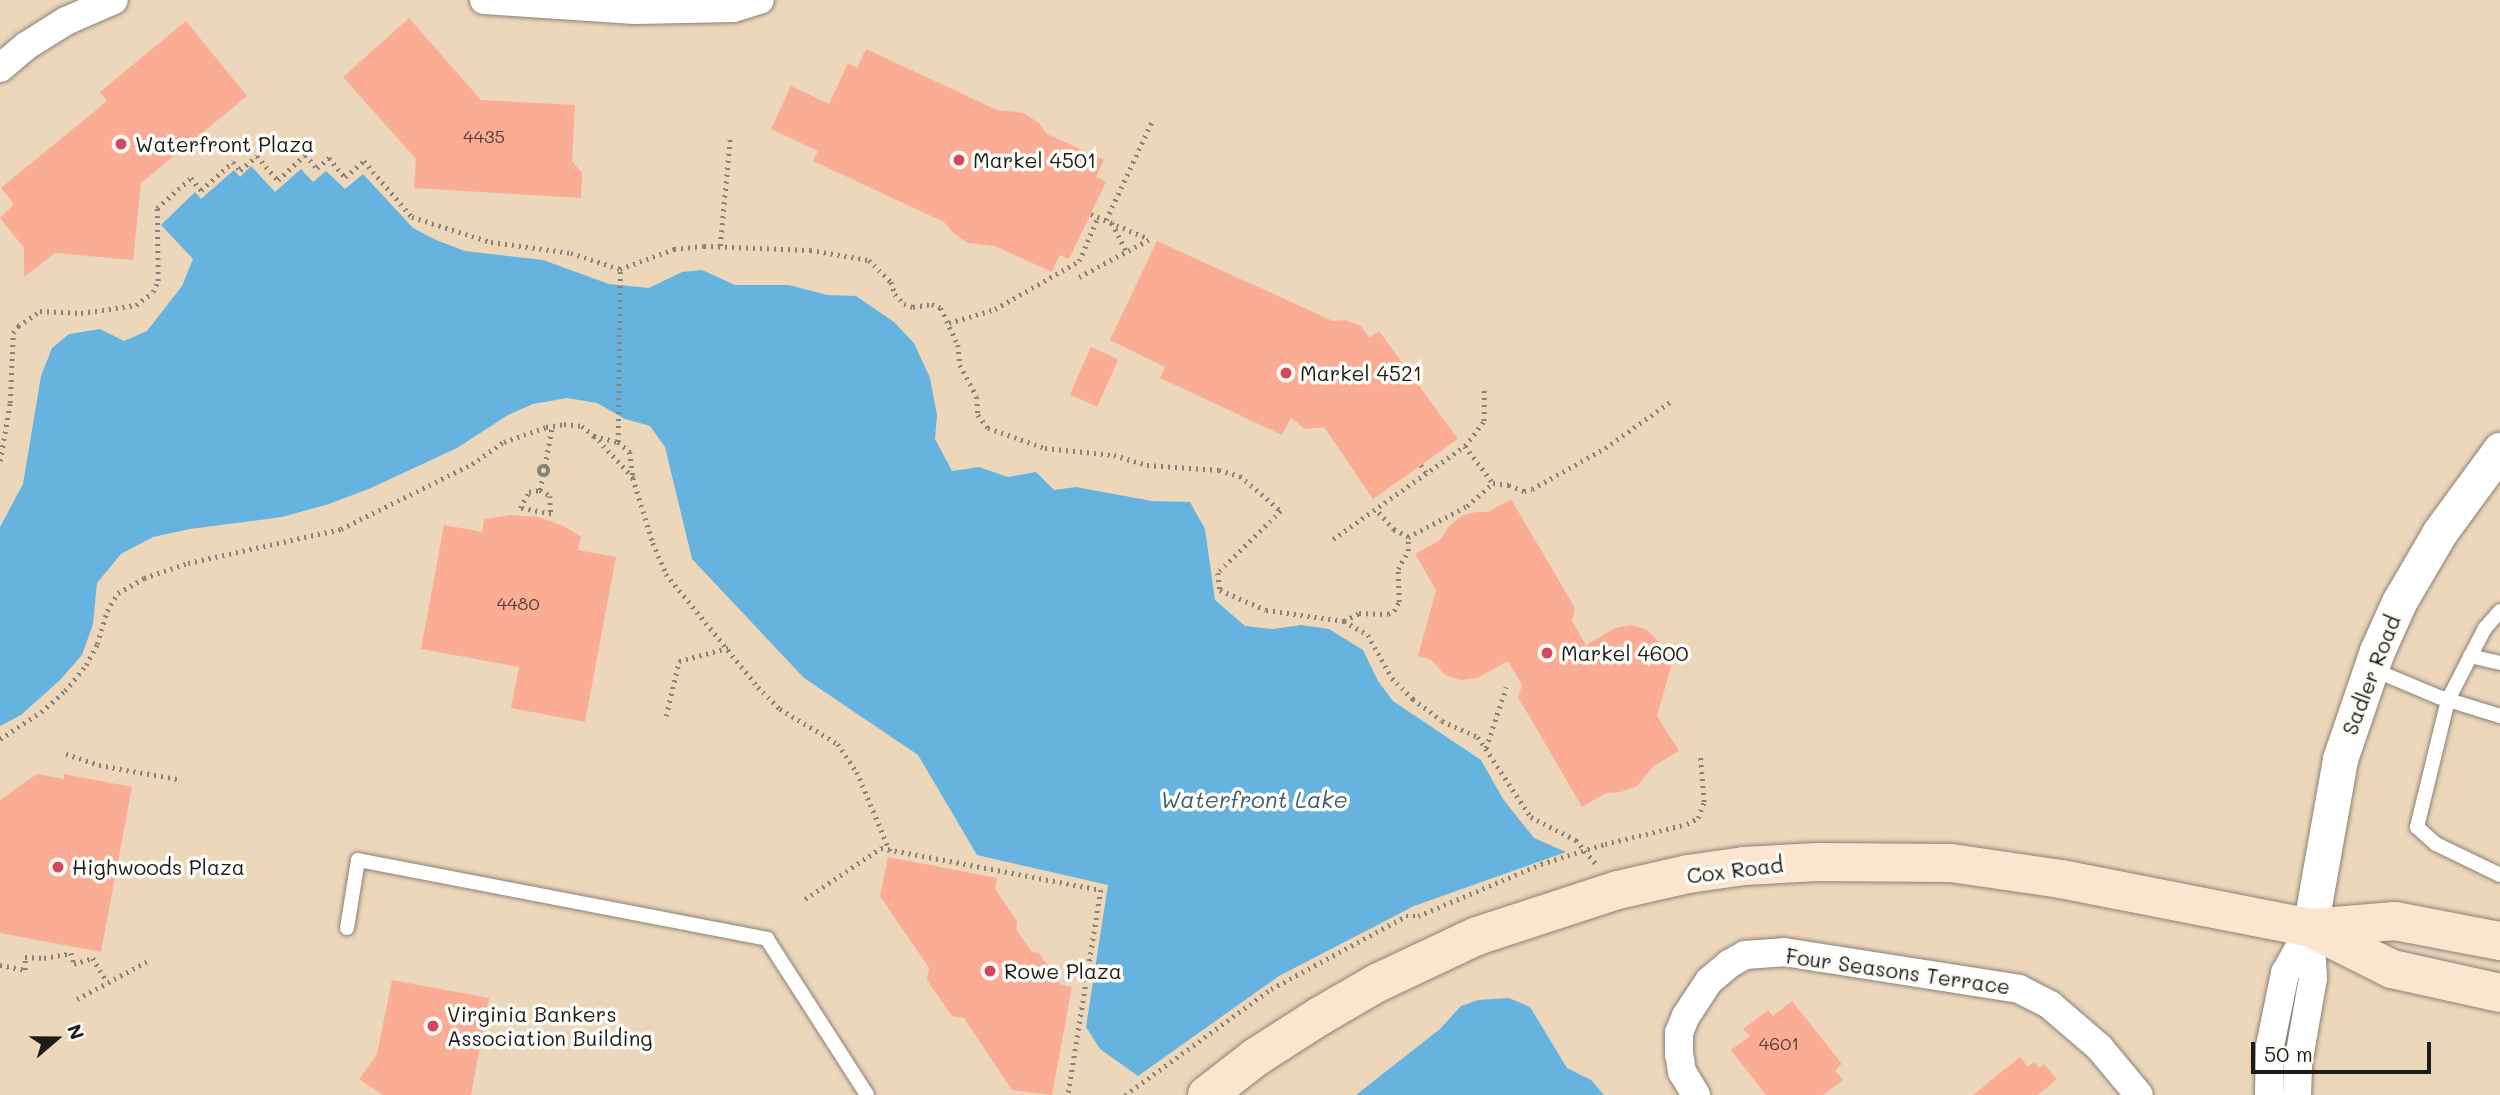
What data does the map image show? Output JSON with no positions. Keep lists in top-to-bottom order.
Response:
{
  "streets": {
    "main road": ["Cox Road"],
    "street": ["Sadler Road", "Four Seasons Terrace"]
  },
  "crossings": [
    ["Sadler Road", "Cox Road"]
  ],
  "water": ["Waterfront Lake"],
  "places": [
    "Waterfront Plaza",
    "Markel 4501",
    "Markel 4521",
    "Markel 4600",
    "Highwoods Plaza",
    "Rowe Plaza",
    "Virginia Bankers Association Building"
  ],
  "house_numbers": ["4435", "4480", "4601"],
  "scale_bar": "50 m",
  "north": "right"
}
